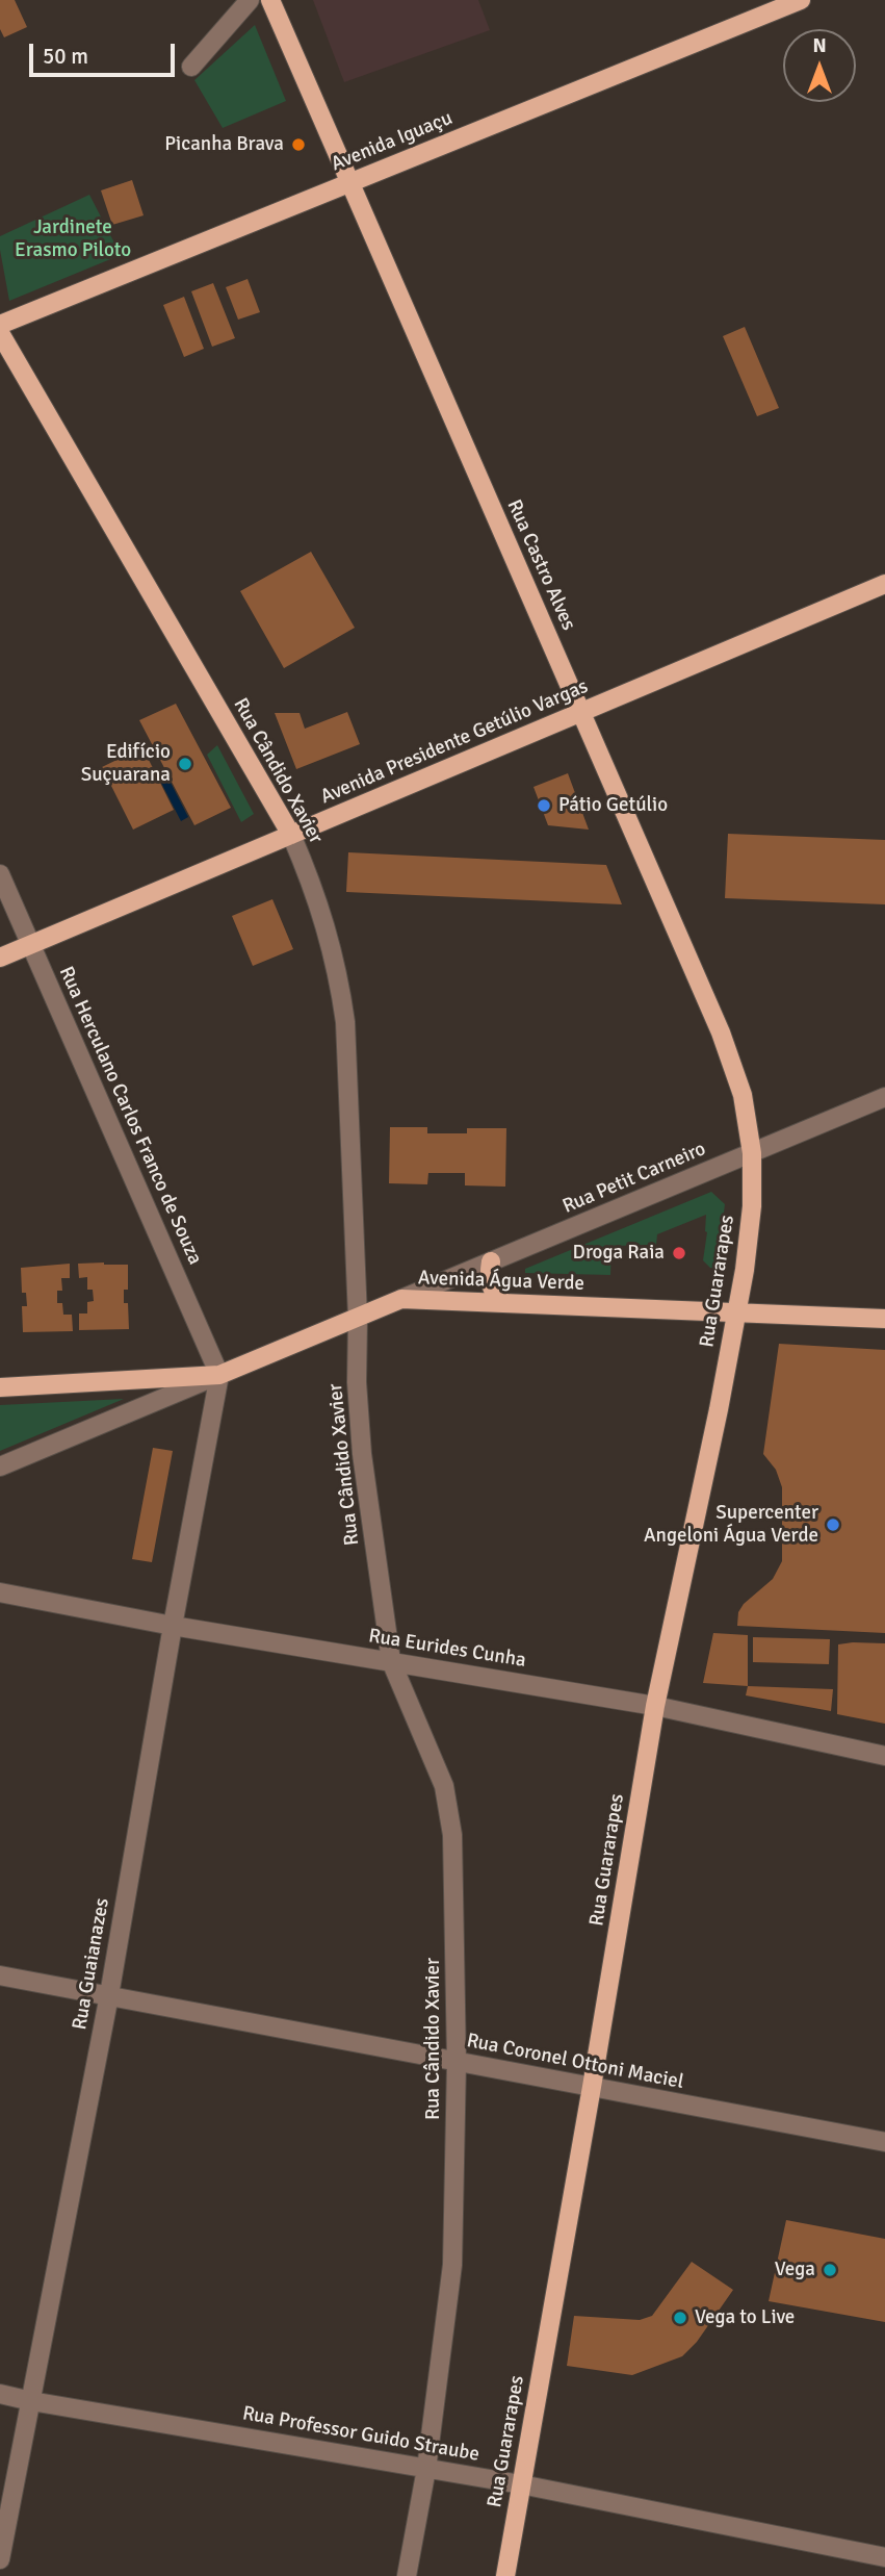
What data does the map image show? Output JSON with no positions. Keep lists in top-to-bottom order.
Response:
{
  "streets": {
    "main road": [
      "Avenida Iguaçu",
      "Rua Castro Alves",
      "Avenida Presidente Getúlio Vargas",
      "Rua Cândido Xavier",
      "Avenida Água Verde",
      "Rua Guararapes"
    ],
    "street": [
      "Rua Herculano Carlos Franco de Souza",
      "Rua Petit Carneiro",
      "Rua Eurides Cunha",
      "Rua Guaianazes",
      "Rua Coronel Ottoni Maciel",
      "Rua Professor Guido Straube"
    ]
  },
  "crossings": [
    ["Avenida Iguaçu", "Rua Castro Alves"],
    ["Rua Castro Alves", "Avenida Presidente Getúlio Vargas"],
    ["Rua Castro Alves", "Rua Petit Carneiro"],
    ["Rua Castro Alves", "Rua Guararapes"],
    ["Avenida Presidente Getúlio Vargas", "Rua Cândido Xavier"],
    ["Avenida Presidente Getúlio Vargas", "Rua Herculano Carlos Franco de Souza"],
    ["Rua Cândido Xavier", "Avenida Água Verde"],
    ["Rua Cândido Xavier", "Rua Eurides Cunha"],
    ["Rua Cândido Xavier", "Rua Coronel Ottoni Maciel"],
    ["Rua Cândido Xavier", "Rua Professor Guido Straube"],
    ["Rua Herculano Carlos Franco de Souza", "Avenida Água Verde"],
    ["Rua Herculano Carlos Franco de Souza", "Rua Guaianazes"],
    ["Rua Petit Carneiro", "Avenida Água Verde"],
    ["Rua Petit Carneiro", "Rua Guararapes"],
    ["Avenida Água Verde", "Rua Guararapes"],
    ["Avenida Água Verde", "Rua Guaianazes"],
    ["Rua Guararapes", "Rua Eurides Cunha"],
    ["Rua Guararapes", "Rua Coronel Ottoni Maciel"],
    ["Rua Guararapes", "Rua Professor Guido Straube"],
    ["Rua Eurides Cunha", "Rua Guaianazes"],
    ["Rua Guaianazes", "Rua Coronel Ottoni Maciel"],
    ["Rua Guaianazes", "Rua Professor Guido Straube"]
  ],
  "parks": ["Jardinete Erasmo Piloto"],
  "places": [
    "Picanha Brava",
    "Edifício Suçuarana",
    "Pátio Getúlio",
    "Droga Raia",
    "Supercenter Angeloni Água Verde",
    "Vega",
    "Vega to Live"
  ],
  "scale_bar": "50 m",
  "north": "top"
}
